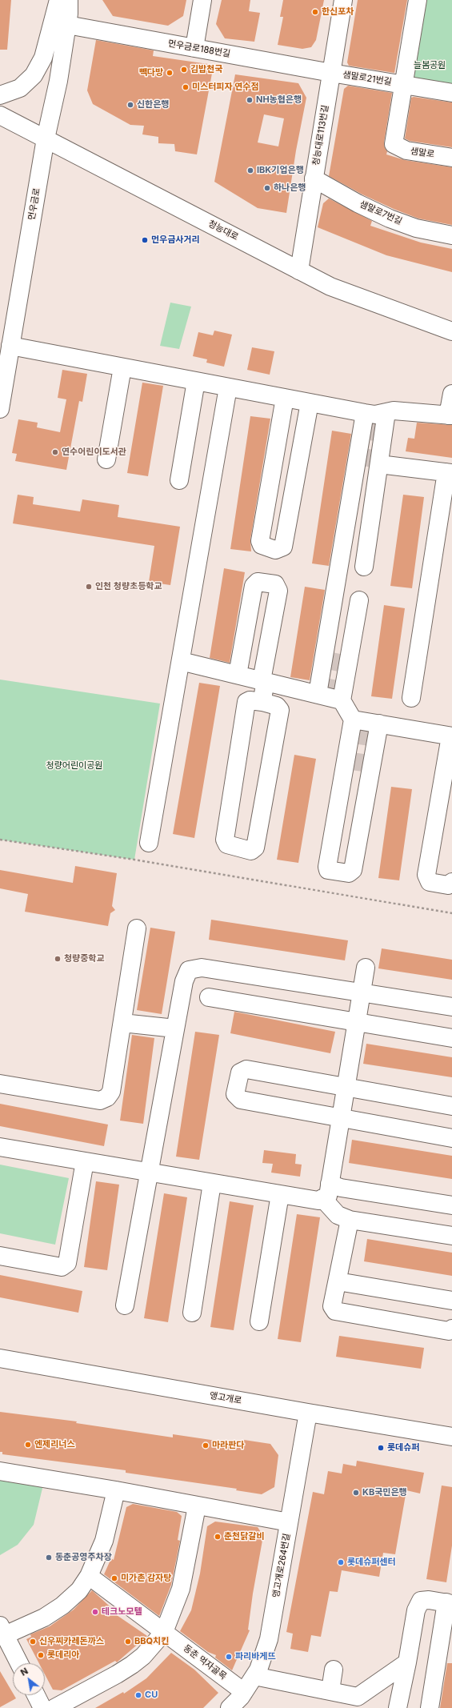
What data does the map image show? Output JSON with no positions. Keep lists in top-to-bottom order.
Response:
{
  "streets": {
    "street": [
      "먼우금로188번길",
      "샘말로21번길",
      "청능대로113번길",
      "샘말로",
      "먼우금로",
      "샘말로7번길",
      "청능대로",
      "앵고개로",
      "앵고개로264번길",
      "동춘 먹자골목"
    ]
  },
  "crossings": [
    ["먼우금로188번길", "샘말로21번길"],
    ["먼우금로188번길", "청능대로113번길"],
    ["먼우금로188번길", "먼우금로"],
    ["샘말로21번길", "청능대로113번길"],
    ["샘말로21번길", "샘말로"],
    ["청능대로113번길", "샘말로7번길"],
    ["청능대로113번길", "청능대로"],
    ["먼우금로", "청능대로"],
    ["앵고개로", "앵고개로264번길"],
    ["앵고개로264번길", "동춘 먹자골목"]
  ],
  "parks": ["늘봄공원", "청량어린이공원"],
  "places": [
    "한신포차",
    "김밥천국",
    "빽다방",
    "미스터피자 연수점",
    "NH농협은행",
    "신한은행",
    "IBK기업은행",
    "하나은행",
    "먼우금사거리",
    "연수어린이도서관",
    "인천 청량초등학교",
    "청량중학교",
    "엔제리너스",
    "마라판다",
    "롯데슈퍼",
    "KB국민은행",
    "춘천닭갈비",
    "동춘공영주차장",
    "롯데슈퍼센터",
    "미가촌 감자탕",
    "테크노모텔",
    "신우찌카레돈까스",
    "BBQ치킨",
    "롯데리아",
    "파리바게뜨",
    "CU"
  ],
  "north": "top left"
}
